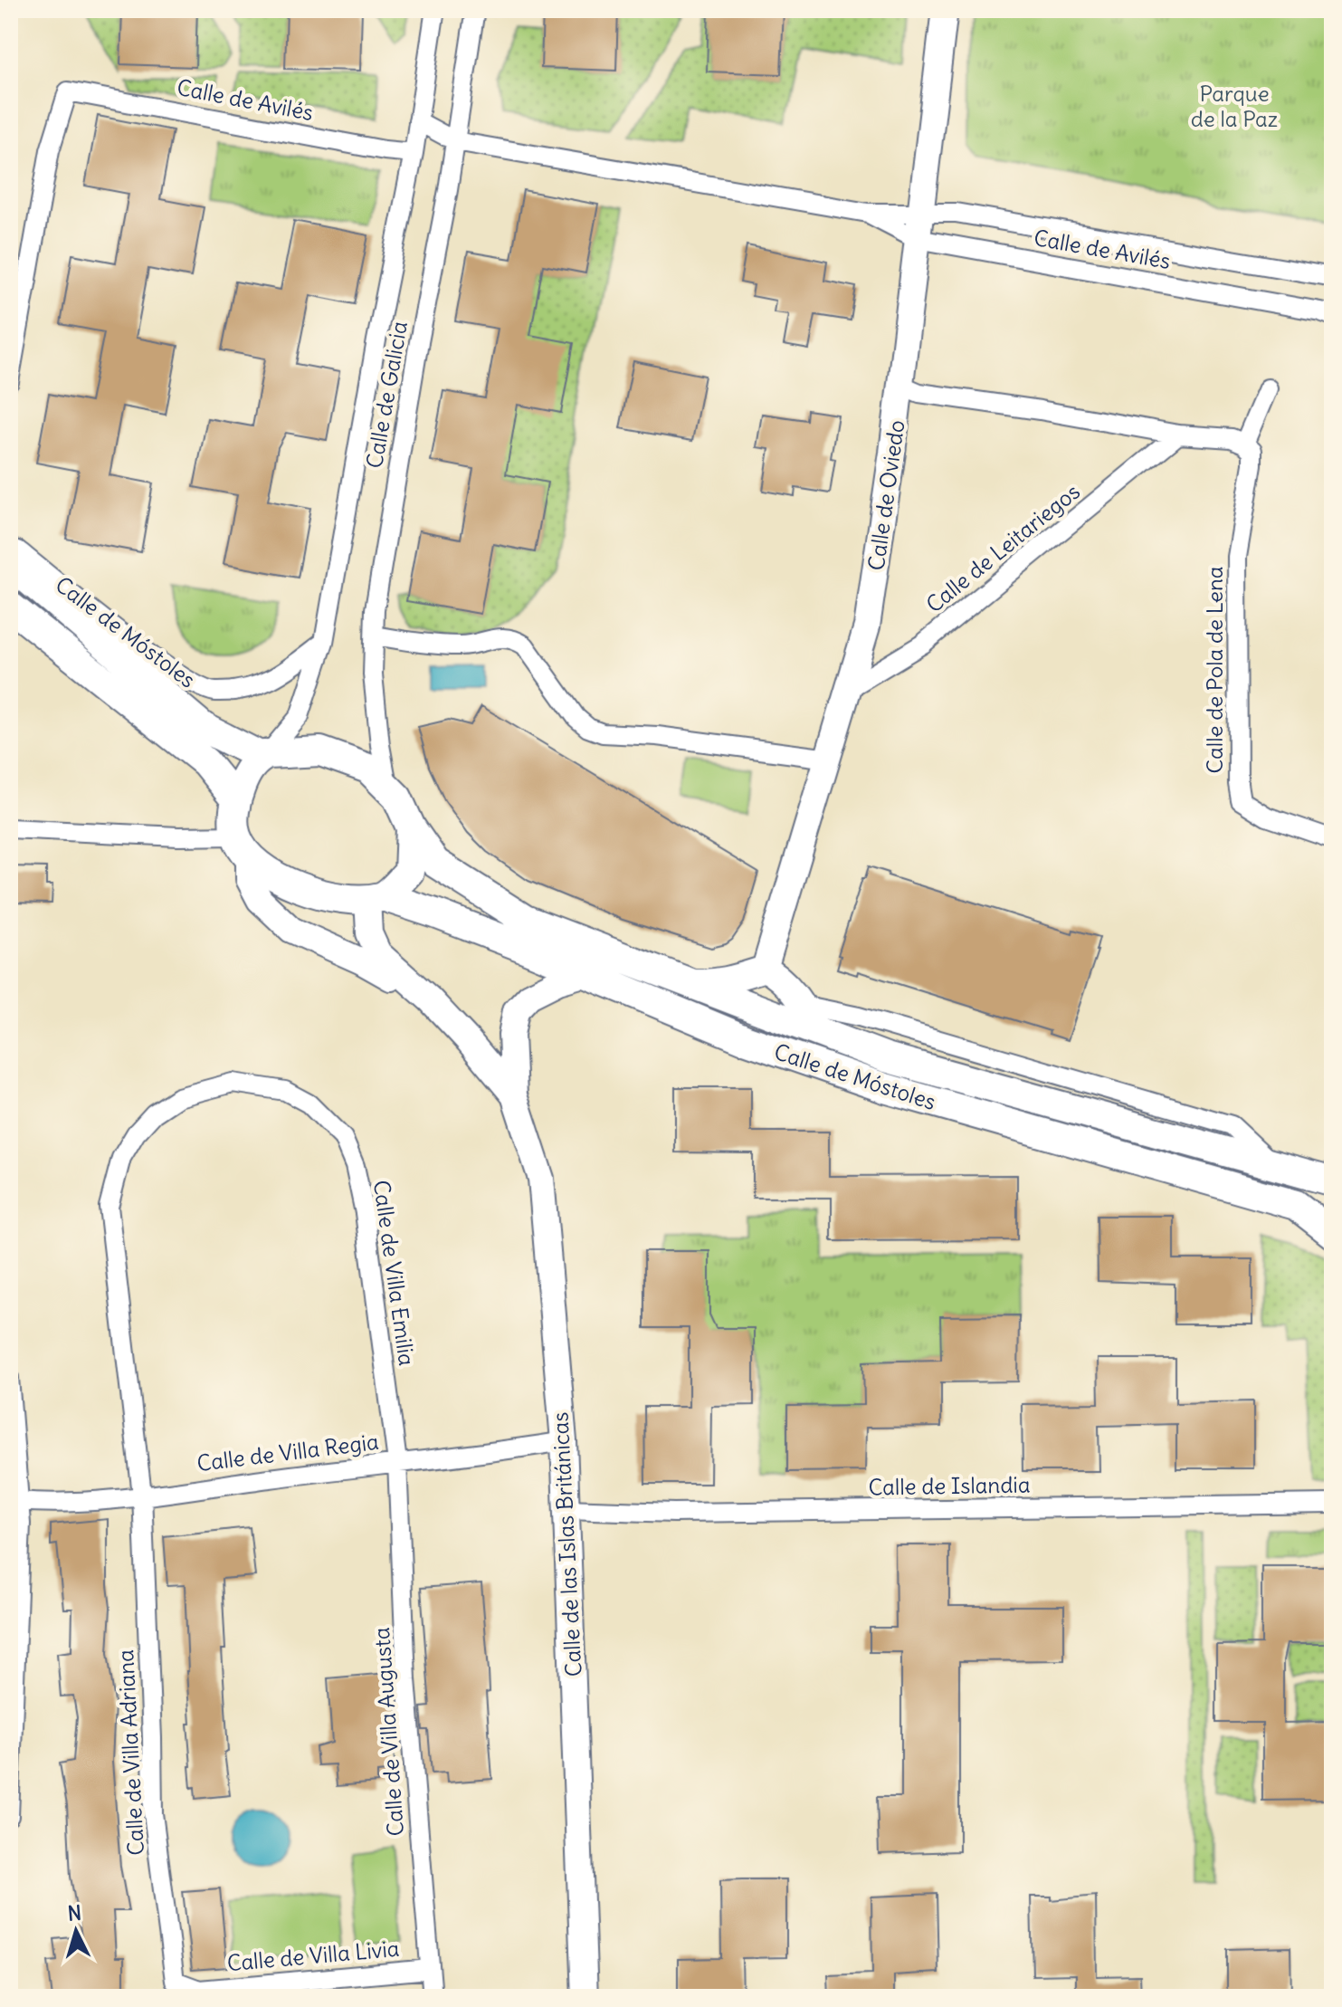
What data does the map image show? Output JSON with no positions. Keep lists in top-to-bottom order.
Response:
{
  "streets": {
    "main road": ["Calle de Móstoles"],
    "street": [
      "Calle de Avilés",
      "Calle de Galicia",
      "Calle de Oviedo",
      "Calle de Leitariegos",
      "Calle de Pola de Lena",
      "Calle de Villa Emilia",
      "Calle de Villa Regia",
      "Calle de Islandia",
      "Calle de las Islas Británicas",
      "Calle de Villa Augusta",
      "Calle de Villa Adriana",
      "Calle de Villa Livia"
    ]
  },
  "crossings": [
    ["Calle de Avilés", "Calle de Galicia"],
    ["Calle de Avilés", "Calle de Oviedo"],
    ["Calle de Galicia", "Calle de Móstoles"],
    ["Calle de Galicia", "Calle de las Islas Británicas"],
    ["Calle de Oviedo", "Calle de Leitariegos"],
    ["Calle de Móstoles", "Calle de las Islas Británicas"],
    ["Calle de Villa Emilia", "Calle de Villa Regia"],
    ["Calle de Villa Emilia", "Calle de Villa Augusta"],
    ["Calle de Villa Emilia", "Calle de Villa Adriana"],
    ["Calle de Villa Regia", "Calle de las Islas Británicas"],
    ["Calle de Villa Regia", "Calle de Villa Augusta"],
    ["Calle de Villa Regia", "Calle de Villa Adriana"],
    ["Calle de Islandia", "Calle de las Islas Británicas"],
    ["Calle de Villa Augusta", "Calle de Villa Livia"],
    ["Calle de Villa Adriana", "Calle de Villa Livia"]
  ],
  "parks": ["Parque de la Paz"],
  "north": "top"
}
